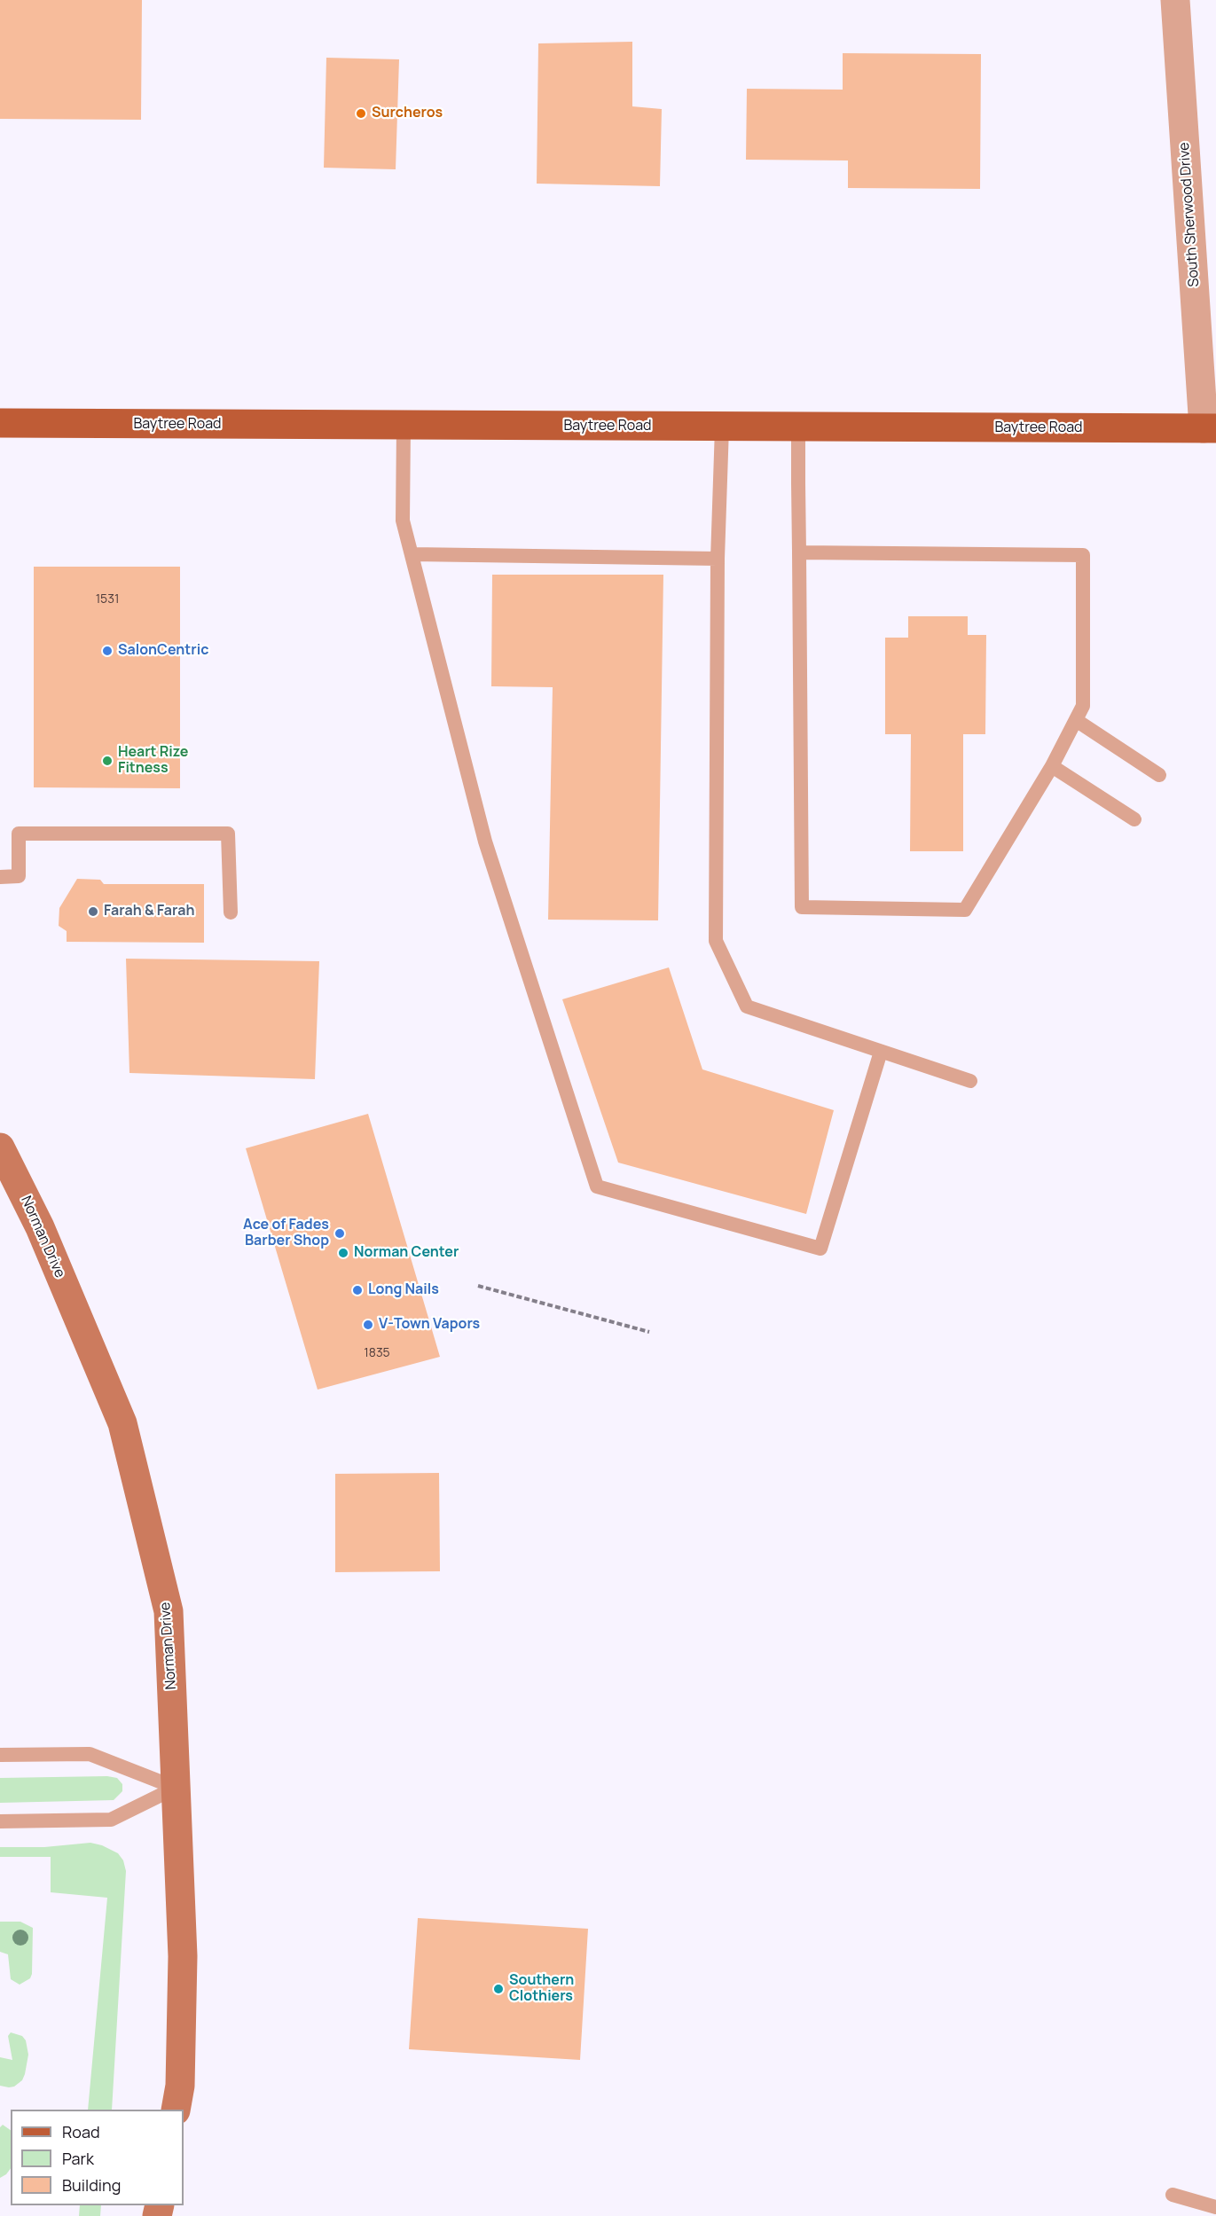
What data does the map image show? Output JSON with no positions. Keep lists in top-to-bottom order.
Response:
{
  "streets": {
    "main road": ["Baytree Road"],
    "street": ["South Sherwood Drive", "Norman Drive"]
  },
  "crossings": [
    ["South Sherwood Drive", "Baytree Road"]
  ],
  "places": [
    "Surcheros",
    "SalonCentric",
    "Heart Rize Fitness",
    "Farah & Farah",
    "Ace of Fades Barber Shop",
    "Norman Center",
    "Long Nails",
    "V-Town Vapors",
    "Southern Clothiers"
  ],
  "house_numbers": ["1531", "1835"],
  "legend": ["Road", "Park", "Building"]
}
